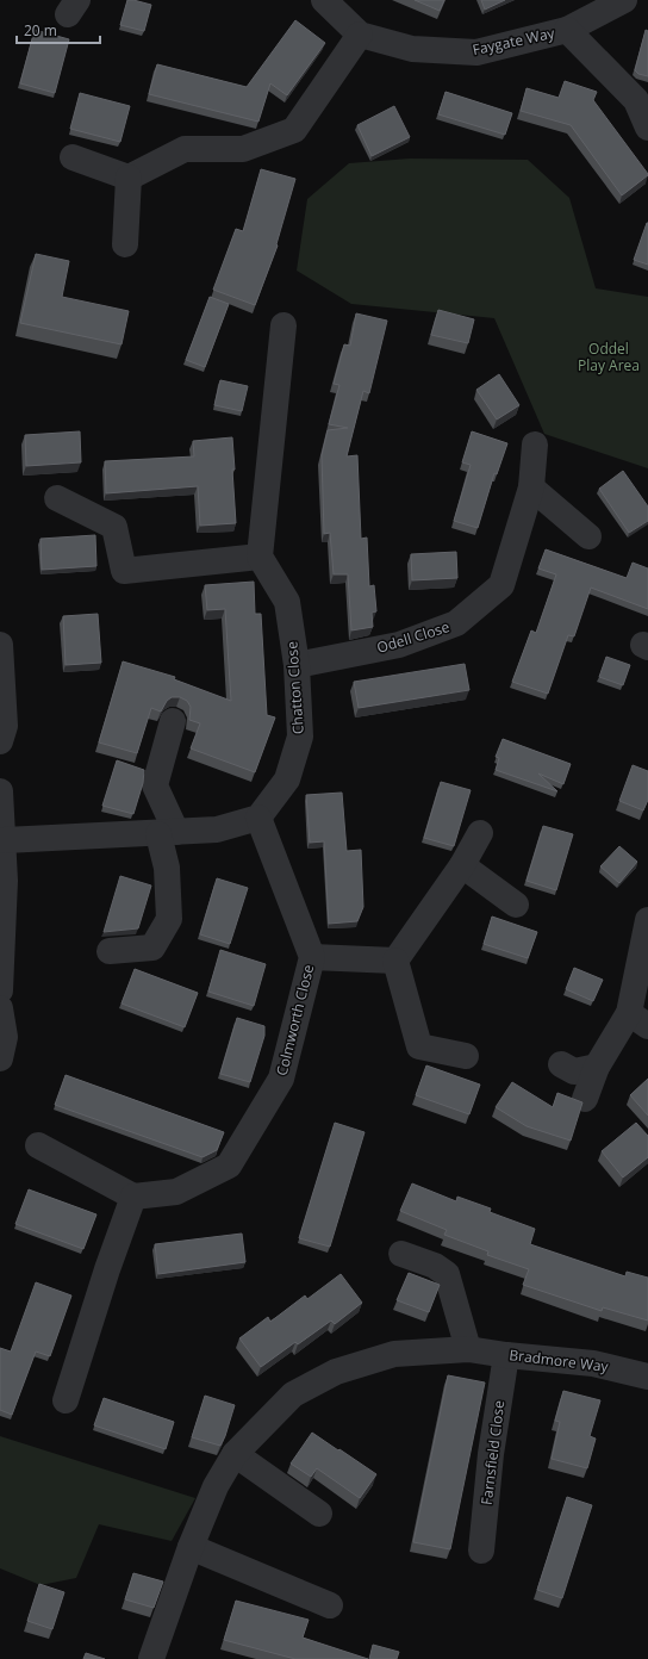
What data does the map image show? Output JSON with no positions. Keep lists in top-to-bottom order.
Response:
{
  "streets": {
    "street": [
      "Faygate Way",
      "Odell Close",
      "Chatton Close",
      "Colmworth Close",
      "Bradmore Way",
      "Farnsfield Close"
    ]
  },
  "crossings": [
    ["Odell Close", "Chatton Close"],
    ["Chatton Close", "Colmworth Close"],
    ["Bradmore Way", "Farnsfield Close"]
  ],
  "parks": ["Oddel Play Area"],
  "scale_bar": "20 m"
}
